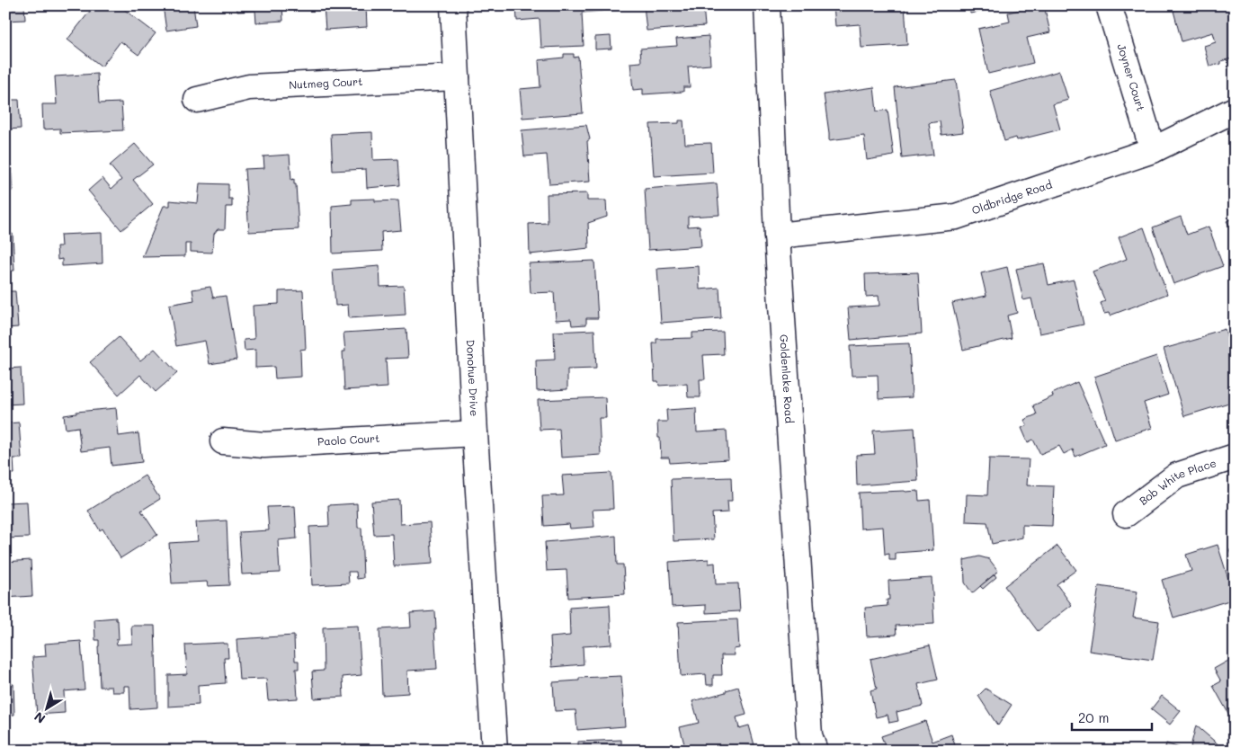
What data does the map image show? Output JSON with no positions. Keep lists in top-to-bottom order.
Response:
{
  "streets": {
    "street": [
      "Joyner Court",
      "Nutmeg Court",
      "Oldbridge Road",
      "Donohue Drive",
      "Goldenlake Road",
      "Paolo Court",
      "Bob White Place"
    ]
  },
  "crossings": [
    ["Joyner Court", "Oldbridge Road"],
    ["Nutmeg Court", "Donohue Drive"],
    ["Oldbridge Road", "Goldenlake Road"],
    ["Donohue Drive", "Paolo Court"]
  ],
  "scale_bar": "20 m",
  "north": "bottom left"
}
